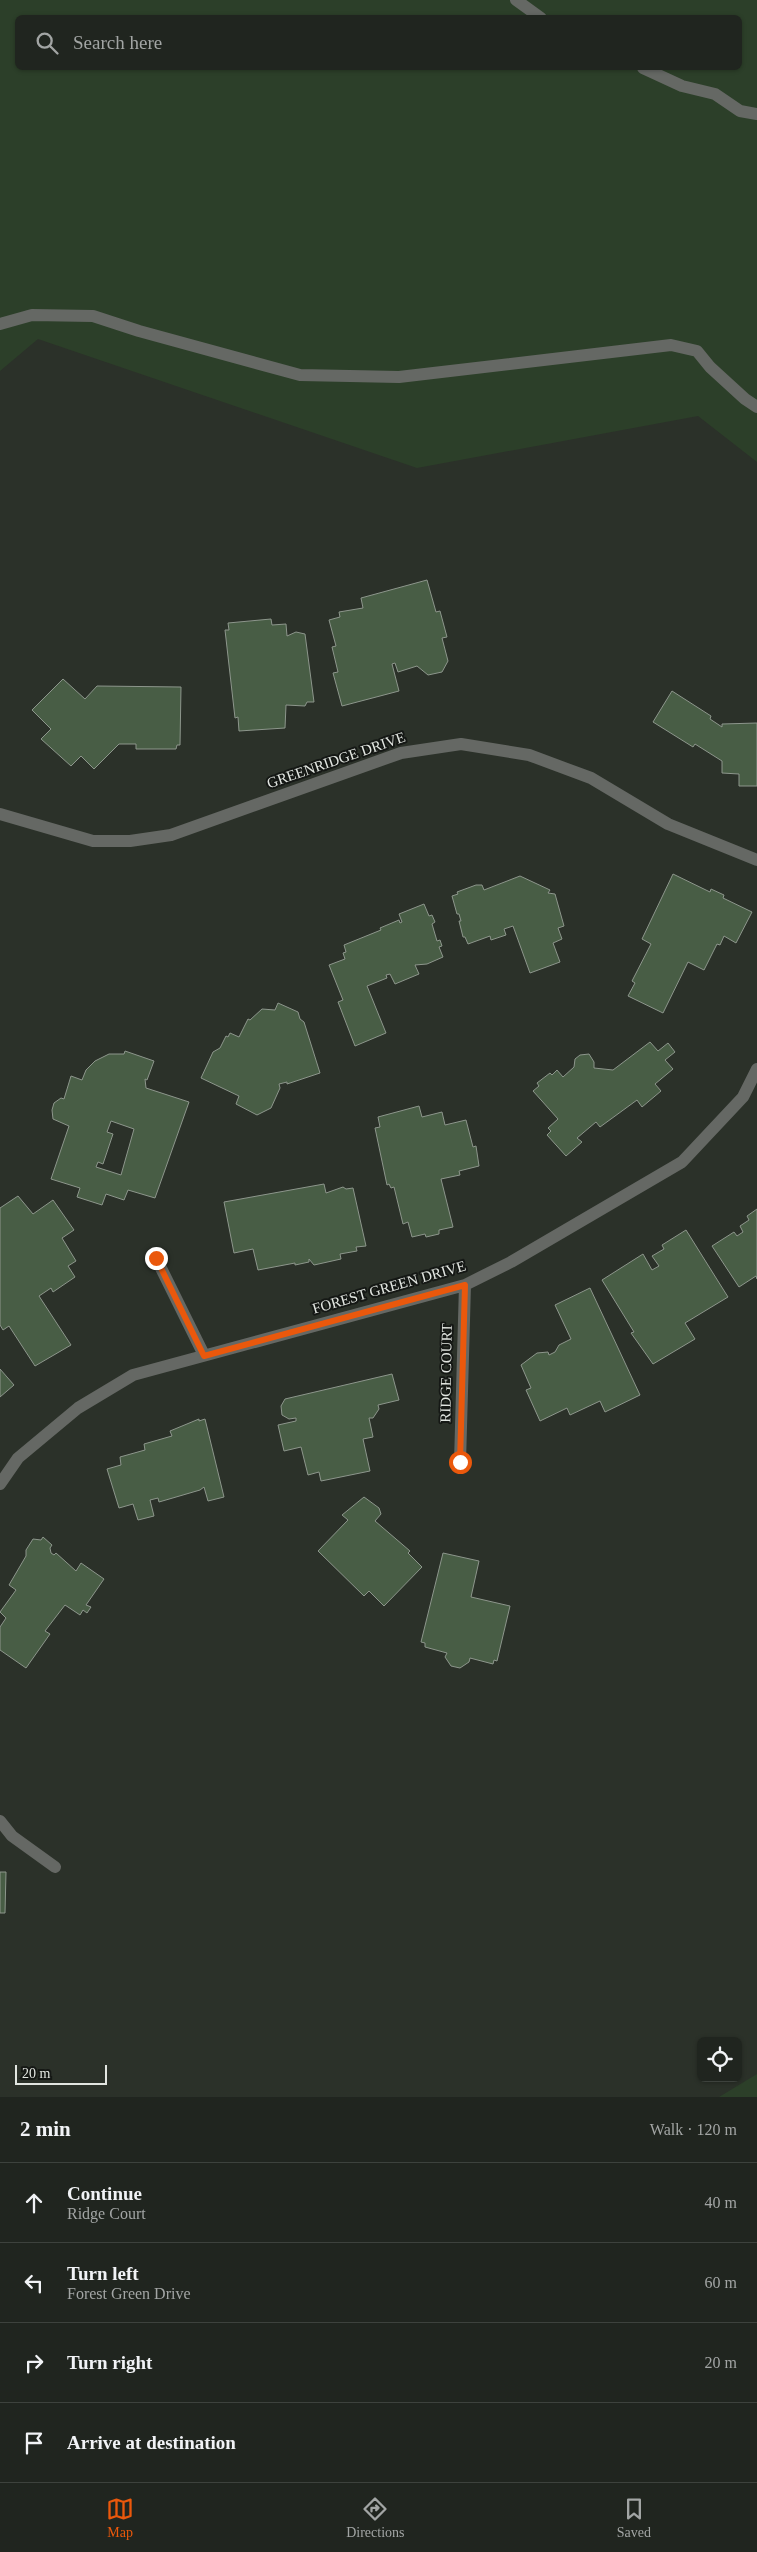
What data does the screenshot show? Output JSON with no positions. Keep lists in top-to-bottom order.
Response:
{
  "streets": {
    "street": ["GREENRIDGE DRIVE", "FOREST GREEN DRIVE", "RIDGE COURT"]
  },
  "crossings": [
    ["FOREST GREEN DRIVE", "RIDGE COURT"]
  ],
  "scale_bar": "20 m",
  "page": {
    "search": "Search here",
    "scale": "20 m",
    "heading": ["2 min", "Walk · 120 m"],
    "list": [
      ["Continue", "Ridge Court", "40 m"],
      ["Turn left", "Forest Green Drive", "60 m"],
      ["Turn right", "20 m"],
      "Arrive at destination"
    ],
    "nav": ["Map", "Directions", "Saved"]
  }
}
